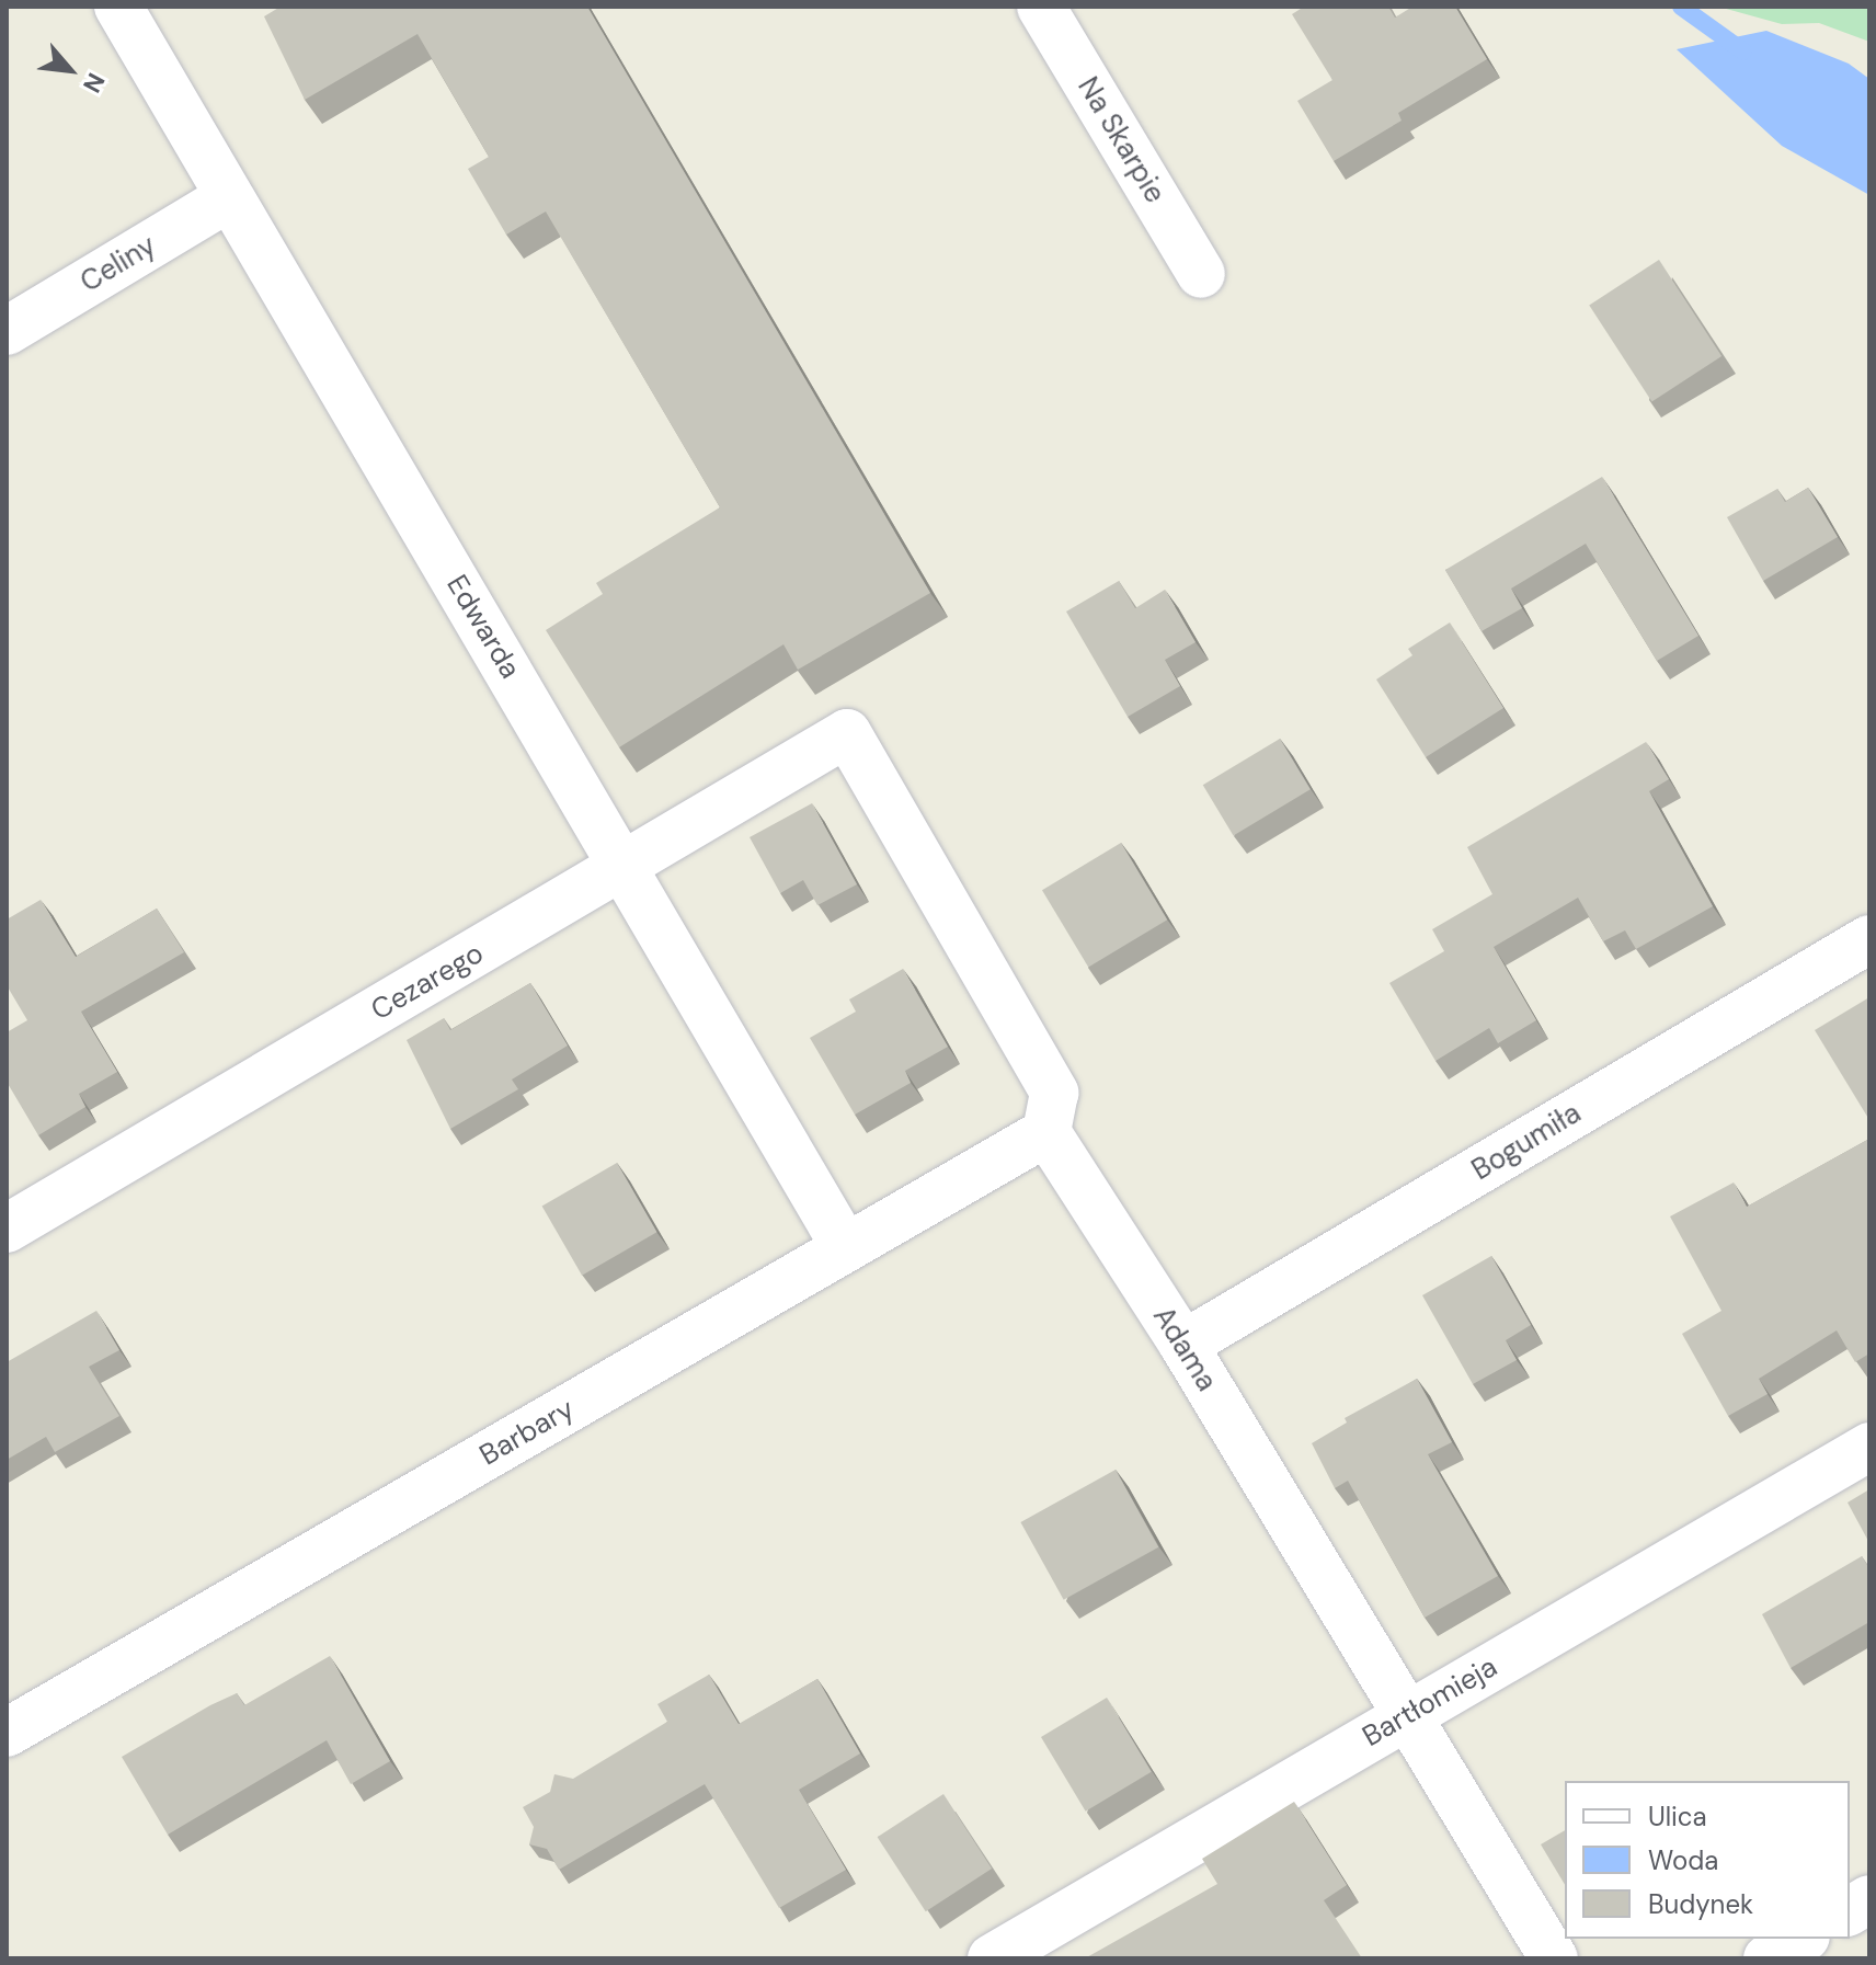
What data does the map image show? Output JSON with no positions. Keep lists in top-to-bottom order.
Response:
{
  "streets": {
    "street": [
      "Na Skarpie",
      "Celiny",
      "Edwarda",
      "Cezarego",
      "Bogumiła",
      "Adama",
      "Barbary",
      "Bartłomieja"
    ]
  },
  "crossings": [
    ["Celiny", "Edwarda"],
    ["Edwarda", "Cezarego"],
    ["Edwarda", "Barbary"],
    ["Cezarego", "Adama"],
    ["Cezarego", "Barbary"],
    ["Bogumiła", "Adama"],
    ["Adama", "Barbary"],
    ["Adama", "Bartłomieja"]
  ],
  "legend": ["Ulica", "Woda", "Budynek"],
  "north": "bottom right"
}
